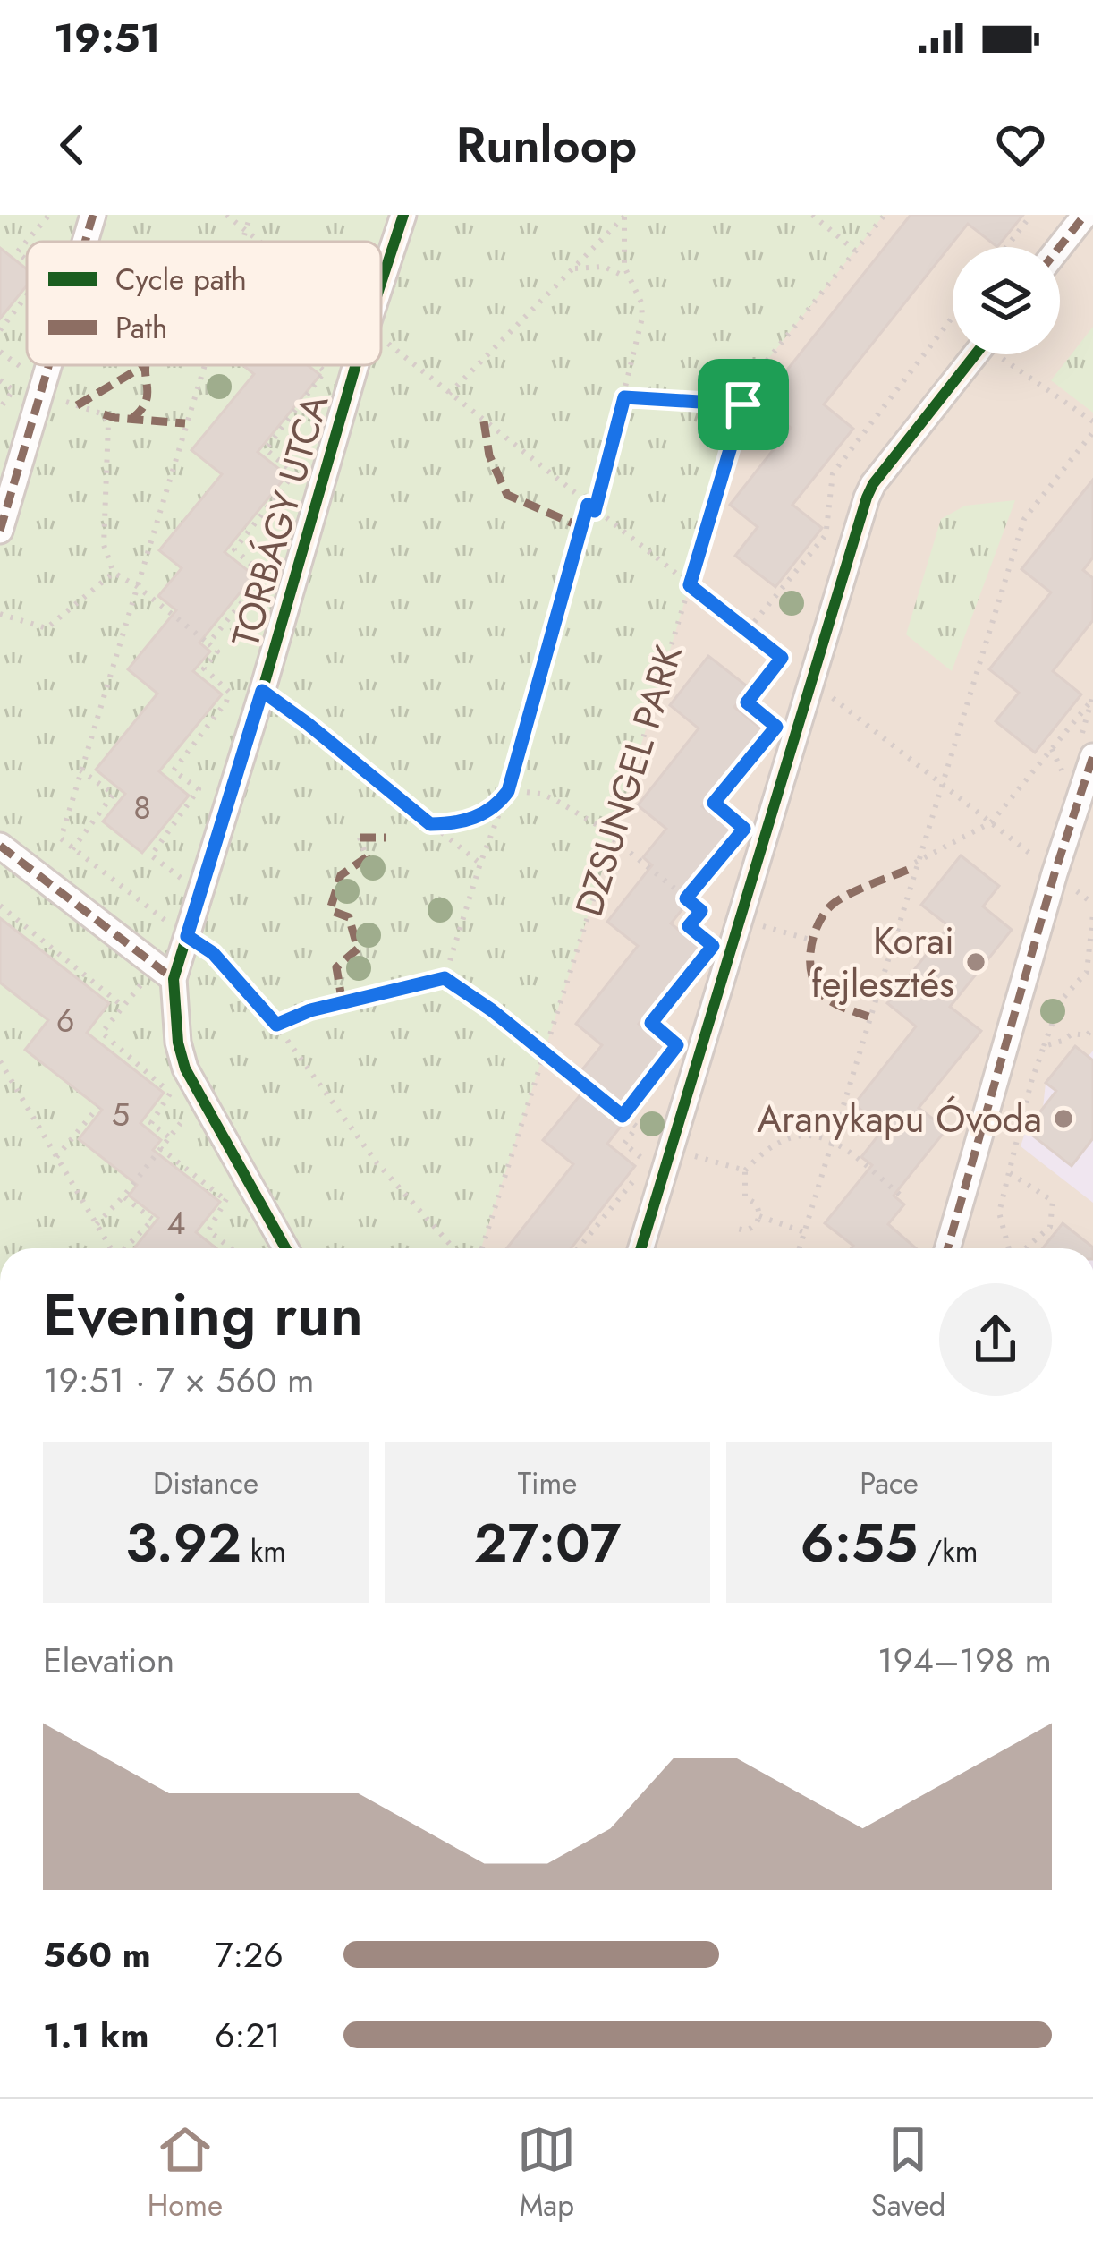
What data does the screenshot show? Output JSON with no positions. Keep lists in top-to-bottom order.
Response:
{
  "streets": {
    "street": ["TORBÁGY UTCA"],
    "path": ["DZSUNGEL PARK"]
  },
  "places": ["Korai fejlesztés", "Aranykapu Óvoda"],
  "house_numbers": [
    "8",
    "6",
    "5",
    "4"
  ],
  "legend": ["Cycle path", "Path"],
  "page": {
    "status": "19:51",
    "header": "Runloop",
    "heading": ["Evening run", "19:51 · 7 × 560 m"],
    "stats": [
      ["Distance", "3.92 km"],
      ["Time", "27:07"],
      ["Pace", "6:55 /km"]
    ],
    "chart": ["Elevation", "194–198 m"],
    "list": [
      {
        "name": "560 m",
        "note": "7:26"
      },
      {
        "name": "1.1 km",
        "note": "6:21"
      }
    ],
    "tabs": ["Home", "Map", "Saved"]
  }
}
